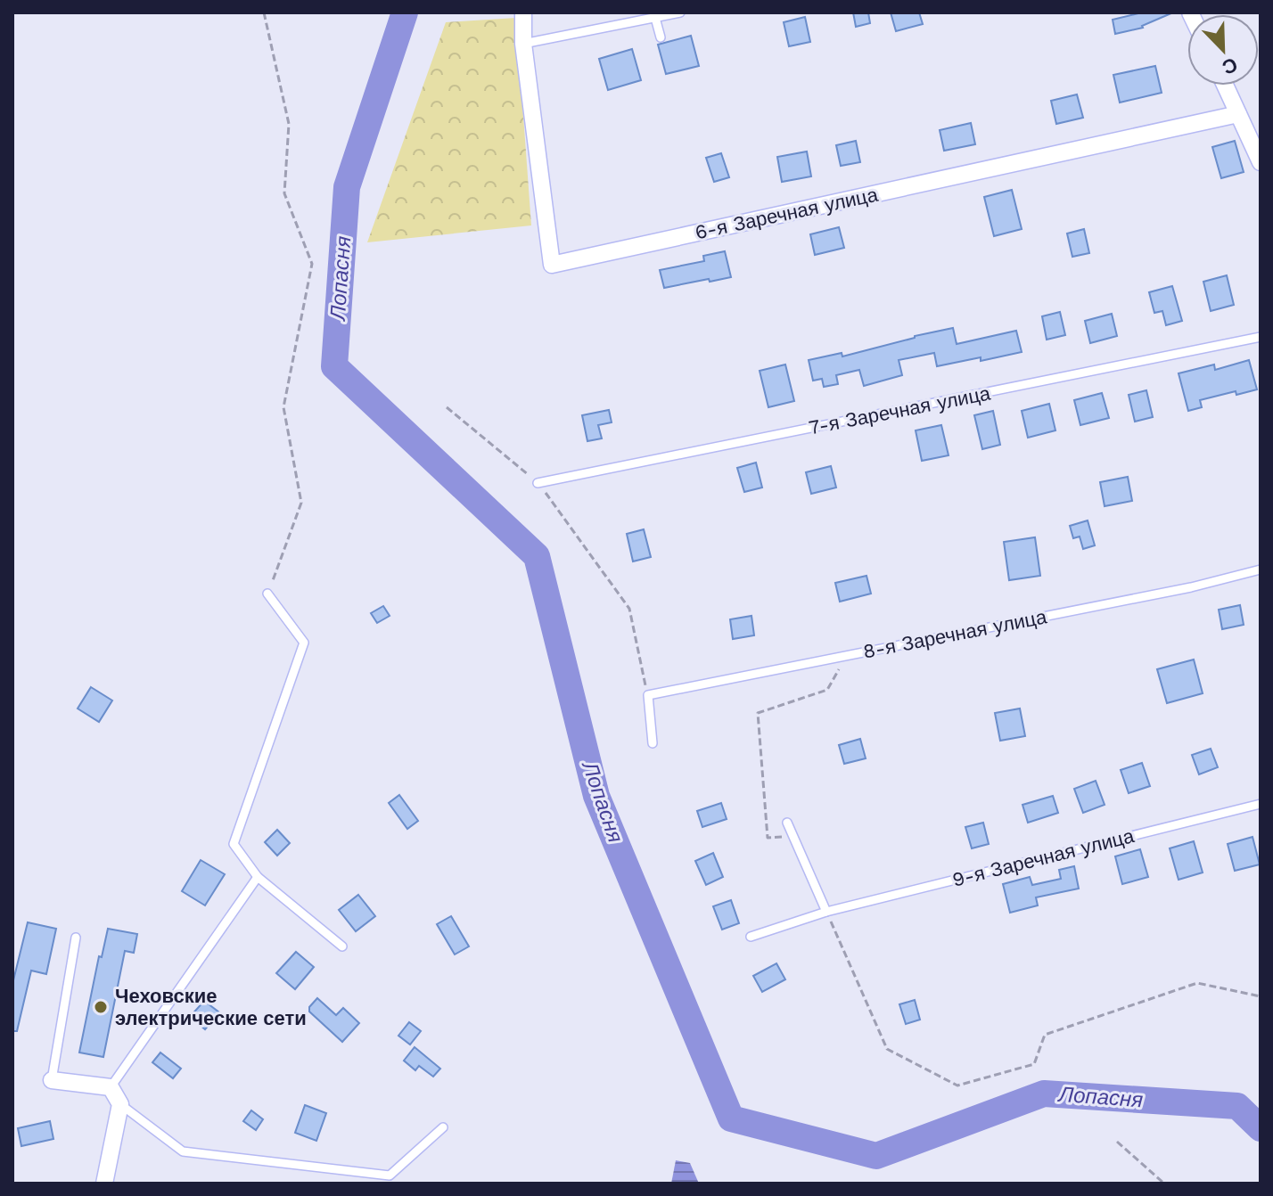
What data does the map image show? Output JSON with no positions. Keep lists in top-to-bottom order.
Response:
{
  "streets": {
    "street": ["6-я Заречная улица"],
    "lane": ["7-я Заречная улица", "8-я Заречная улица", "9-я Заречная улица"]
  },
  "water": ["Лопасня"],
  "places": ["Чеховские электрические сети"],
  "north": "bottom right"
}
